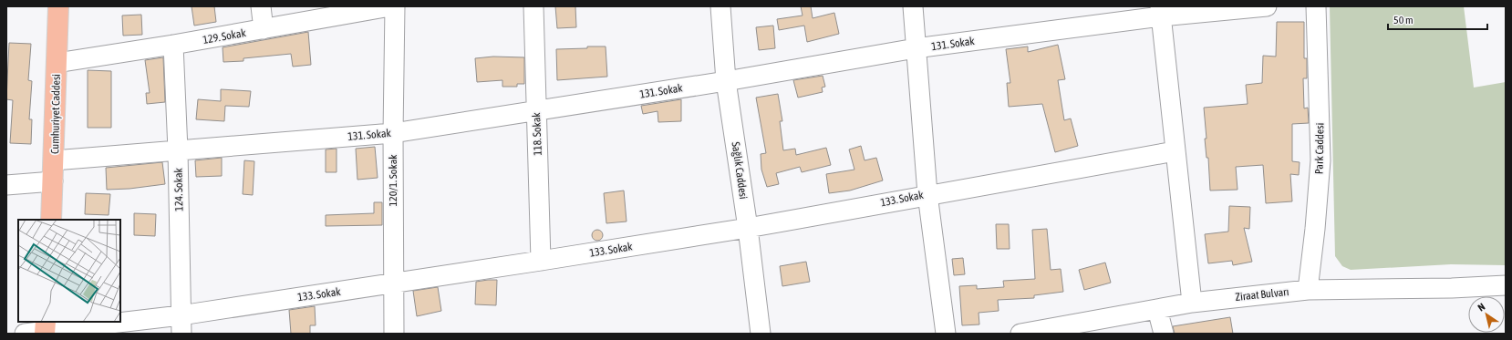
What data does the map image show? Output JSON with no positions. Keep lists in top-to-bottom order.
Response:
{
  "streets": {
    "main road": ["Cumhuriyet Caddesi"],
    "street": [
      "129. Sokak",
      "131. Sokak",
      "118. Sokak",
      "Park Caddesi",
      "Sağlık Caddesi",
      "120/1. Sokak",
      "124. Sokak",
      "133. Sokak",
      "Ziraat Bulvarı"
    ]
  },
  "crossings": [
    ["129. Sokak", "Cumhuriyet Caddesi"],
    ["129. Sokak", "124. Sokak"],
    ["131. Sokak", "Cumhuriyet Caddesi"],
    ["131. Sokak", "118. Sokak"],
    ["131. Sokak", "Sağlık Caddesi"],
    ["131. Sokak", "120/1. Sokak"],
    ["131. Sokak", "124. Sokak"],
    ["118. Sokak", "133. Sokak"],
    ["Park Caddesi", "Ziraat Bulvarı"],
    ["Sağlık Caddesi", "133. Sokak"],
    ["120/1. Sokak", "133. Sokak"],
    ["124. Sokak", "133. Sokak"]
  ],
  "scale_bar": "50 m",
  "north": "top left"
}
